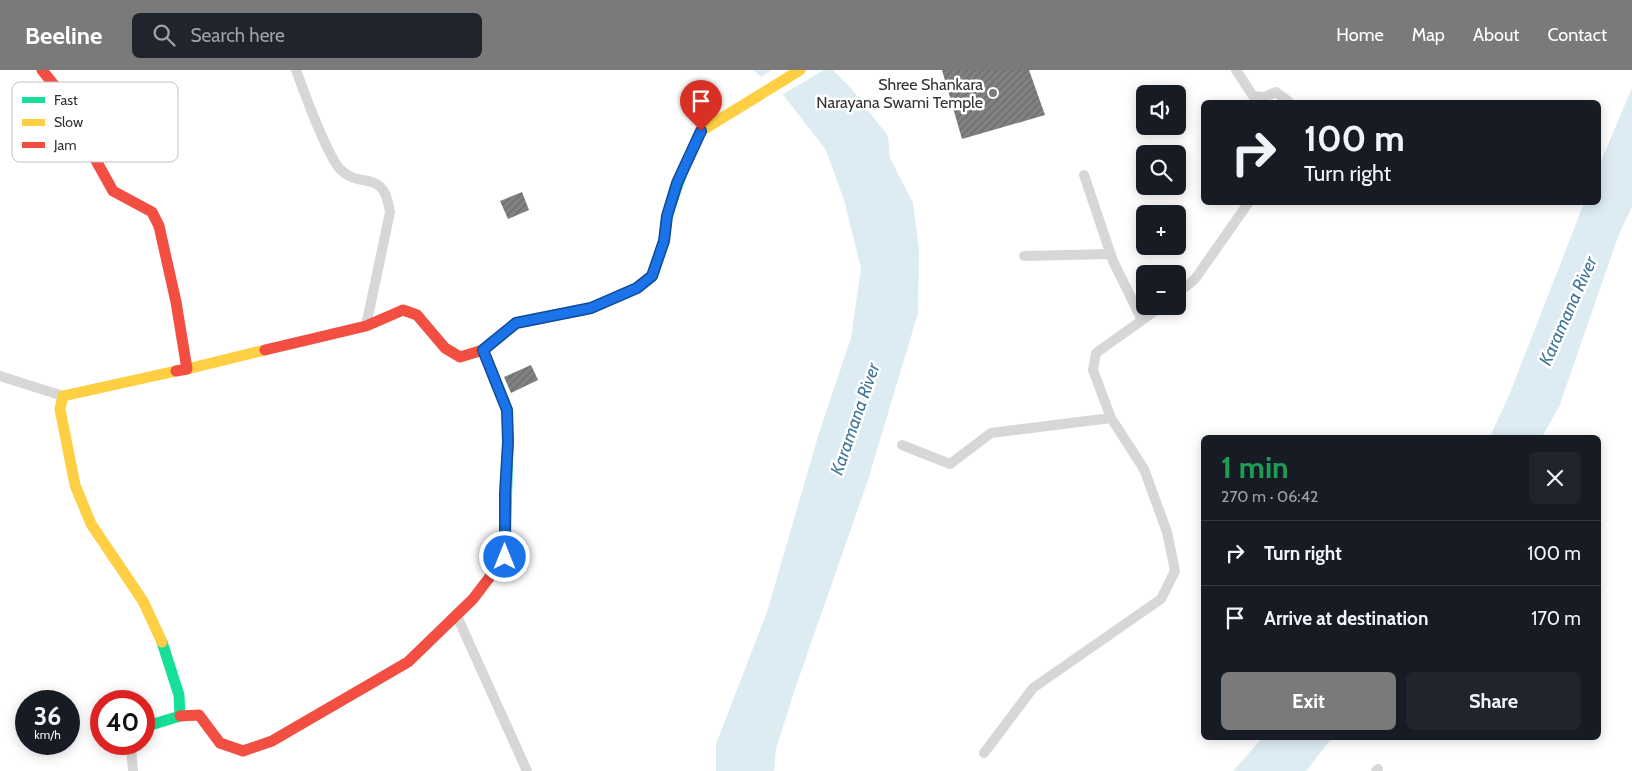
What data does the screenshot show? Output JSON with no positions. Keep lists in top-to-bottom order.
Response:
{
  "water": ["Karamana River"],
  "places": ["Shree Shankara Narayana Swami Temple"],
  "legend": ["Fast", "Slow", "Jam"],
  "page": {
    "header": "Beeline",
    "search": "Search here",
    "nav": [
      "Home",
      "Map",
      "About",
      "Contact"
    ],
    "map_buttons": ["+", "−"],
    "turn": ["100 m", "Turn right"],
    "heading": ["1 min", "270 m · 06:42"],
    "list": [
      {
        "name": "Turn right",
        "value": "100 m"
      },
      {
        "name": "Arrive at destination",
        "value": "170 m"
      }
    ],
    "buttons": ["Exit", "Share"],
    "speed": "36 km/h",
    "limit": "40"
  }
}
